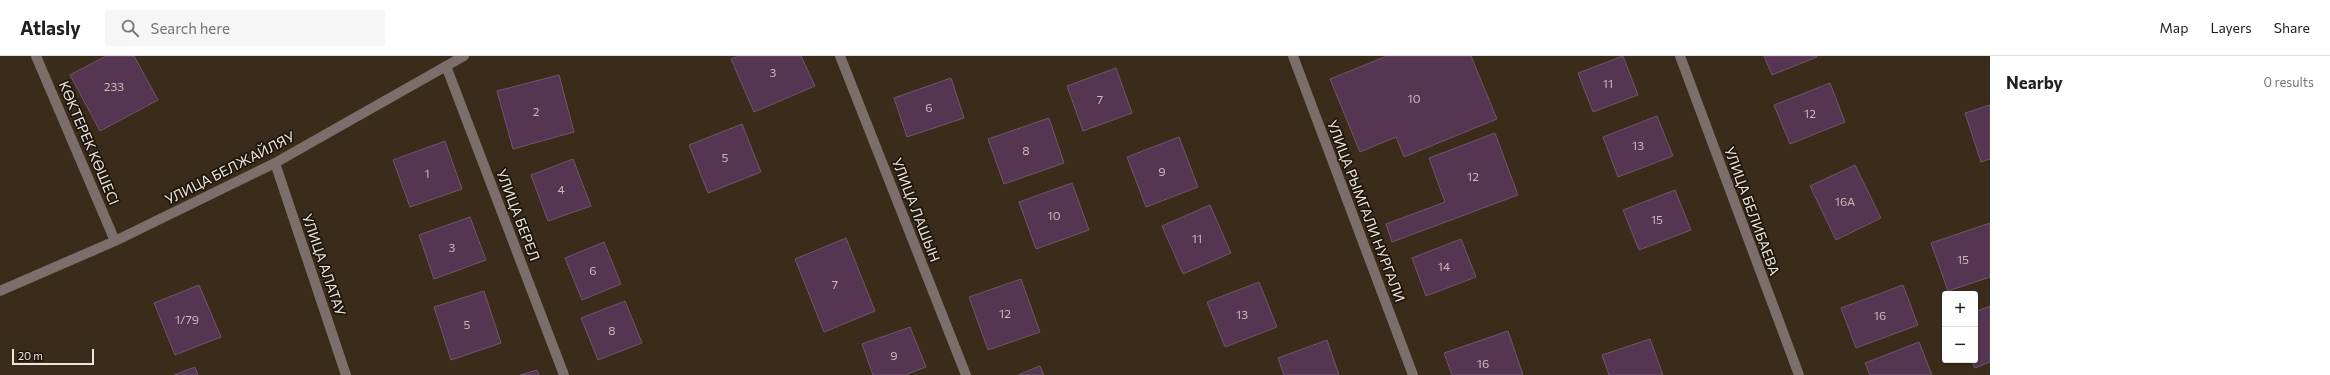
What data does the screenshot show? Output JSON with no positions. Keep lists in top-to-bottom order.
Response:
{
  "streets": {
    "street": [
      "КӨКТЕРЕК КӨШЕСІ",
      "УЛИЦА БЕЛЖАЙЛЯУ",
      "УЛИЦА ЛАШЫН",
      "УЛИЦА РЫМГАЛИ НУРГАЛИ",
      "УЛИЦА БЕЛИБАЕВА",
      "УЛИЦА БЕРЕЛ",
      "УЛИЦА АЛАТАУ"
    ]
  },
  "crossings": [
    ["КӨКТЕРЕК КӨШЕСІ", "УЛИЦА БЕЛЖАЙЛЯУ"],
    ["УЛИЦА БЕЛЖАЙЛЯУ", "УЛИЦА БЕРЕЛ"],
    ["УЛИЦА БЕЛЖАЙЛЯУ", "УЛИЦА АЛАТАУ"]
  ],
  "house_numbers": [
    "3",
    "11",
    "233",
    "10",
    "7",
    "6",
    "2",
    "12",
    "13",
    "8",
    "5",
    "9",
    "1",
    "12",
    "4",
    "16А",
    "10",
    "15",
    "11",
    "3",
    "15",
    "14",
    "6",
    "7",
    "12",
    "13",
    "16",
    "1/79",
    "5",
    "8",
    "9",
    "16"
  ],
  "scale_bar": "20 m",
  "page": {
    "header": "Atlasly",
    "search": "Search here",
    "nav": ["Map", "Layers", "Share"],
    "heading": ["Nearby", "0 results"],
    "map_buttons": ["+", "−"],
    "scale": "20 m"
  }
}
